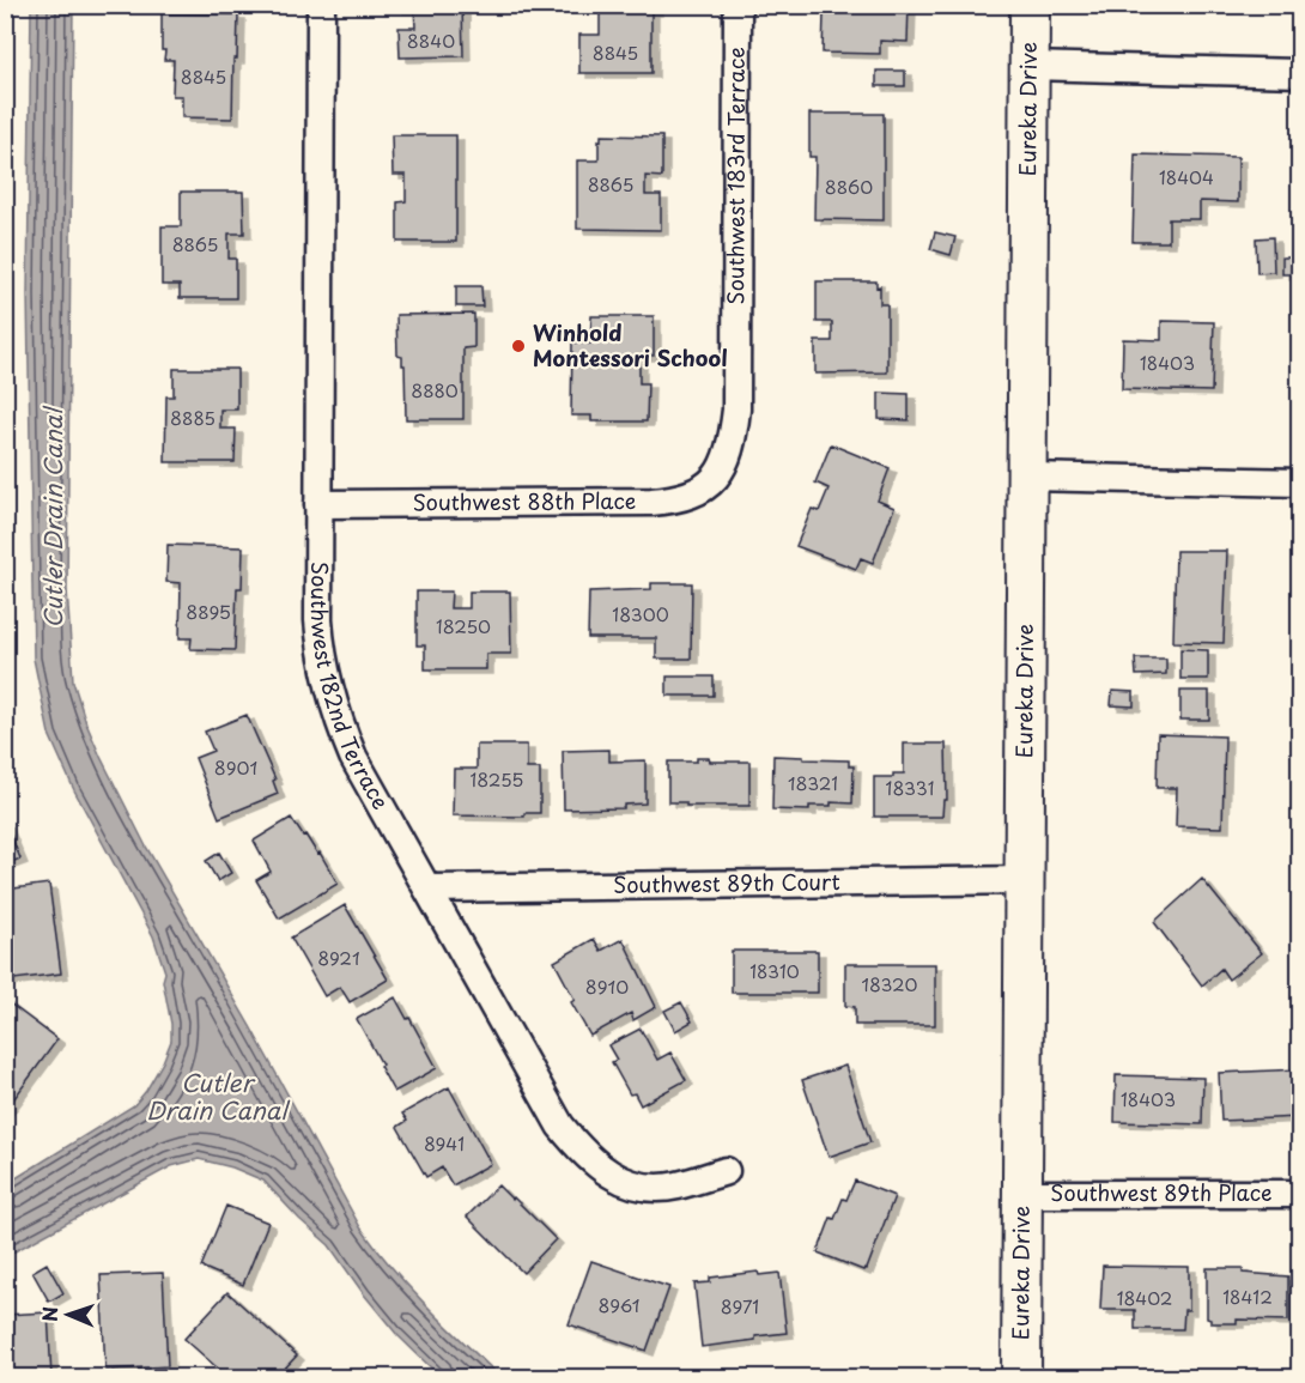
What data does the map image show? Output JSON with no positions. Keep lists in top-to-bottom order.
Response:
{
  "streets": {
    "main road": ["Eureka Drive"],
    "street": [
      "Southwest 183rd Terrace",
      "Southwest 88th Place",
      "Southwest 182nd Terrace",
      "Southwest 89th Court",
      "Southwest 89th Place"
    ]
  },
  "crossings": [
    ["Eureka Drive", "Southwest 89th Court"],
    ["Eureka Drive", "Southwest 89th Place"],
    ["Southwest 183rd Terrace", "Southwest 88th Place"],
    ["Southwest 88th Place", "Southwest 182nd Terrace"],
    ["Southwest 182nd Terrace", "Southwest 89th Court"]
  ],
  "water": ["Cutler Drain Canal"],
  "places": ["Winhold Montessori School"],
  "house_numbers": [
    "8840",
    "8845",
    "8845",
    "18404",
    "8865",
    "8860",
    "8865",
    "18403",
    "8880",
    "8885",
    "8895",
    "18300",
    "18250",
    "8901",
    "18255",
    "18321",
    "18331",
    "8921",
    "18310",
    "18320",
    "8910",
    "18403",
    "8941",
    "18412",
    "18402",
    "8961",
    "8971"
  ],
  "north": "left"
}
